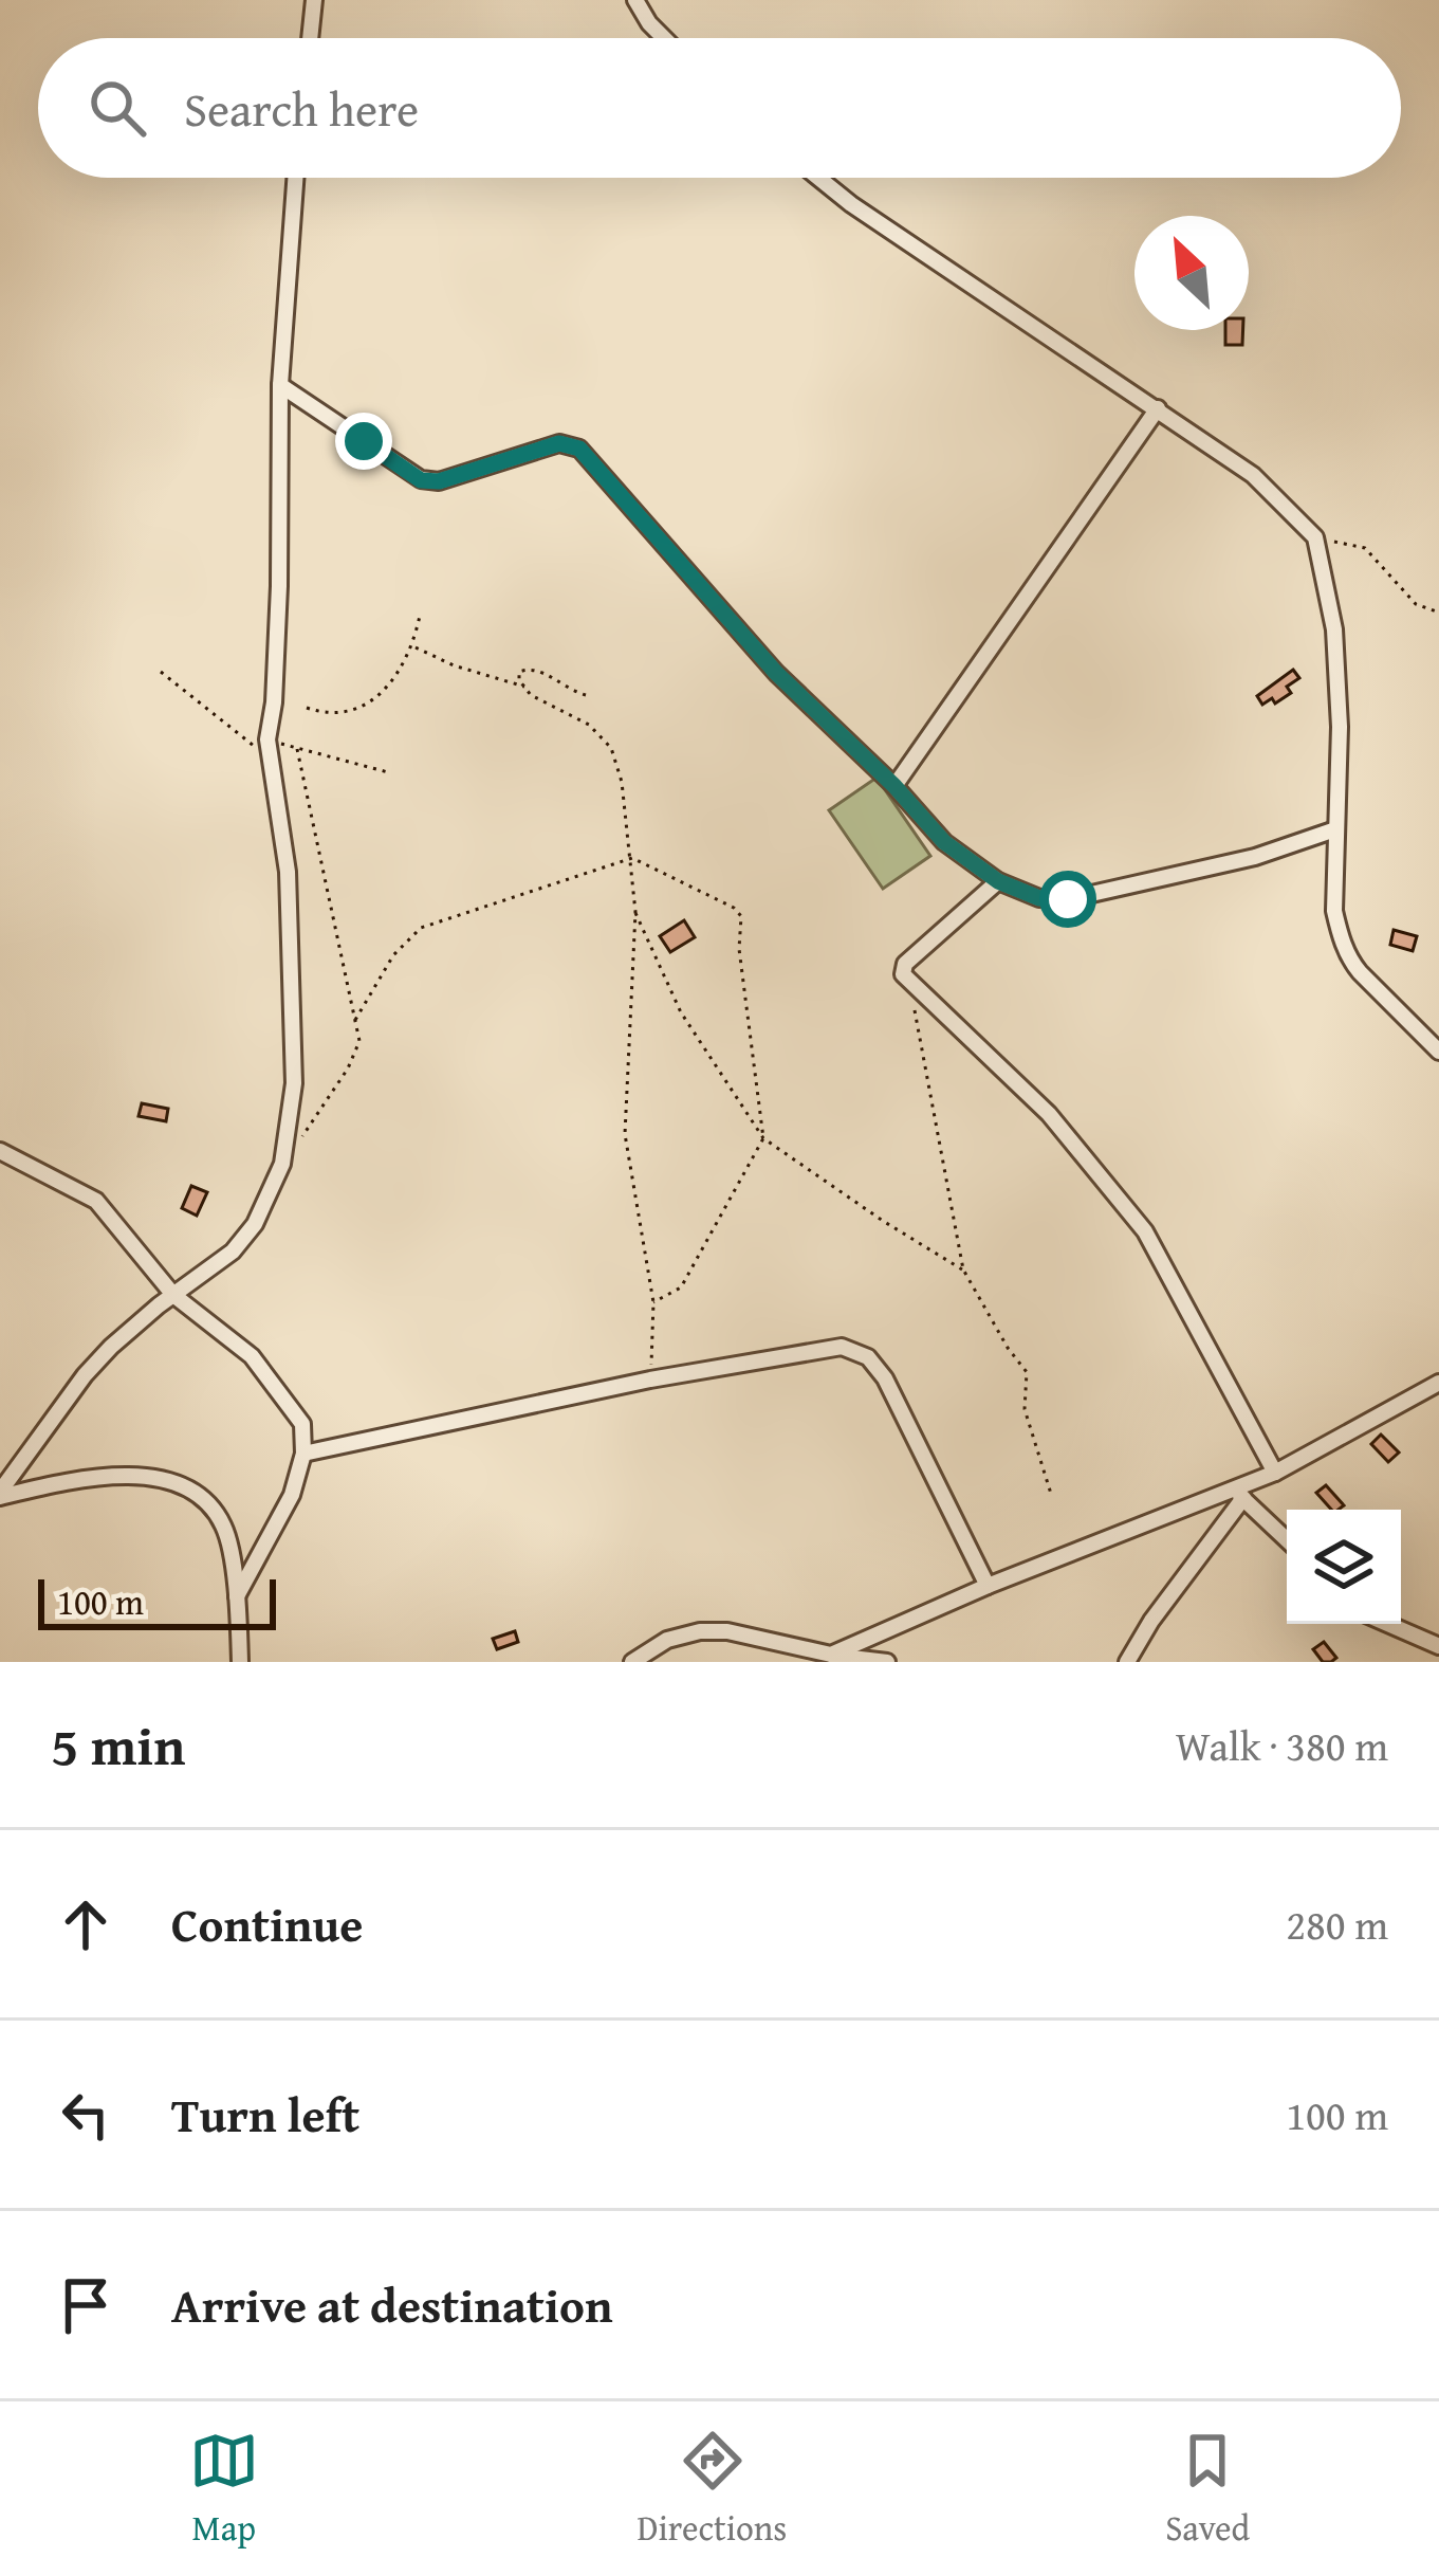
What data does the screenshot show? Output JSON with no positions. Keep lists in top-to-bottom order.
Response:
{
  "scale_bar": "100 m",
  "north": "top left",
  "page": {
    "search": "Search here",
    "scale": "100 m",
    "heading": ["5 min", "Walk · 380 m"],
    "list": [
      ["Continue", "280 m"],
      ["Turn left", "100 m"],
      "Arrive at destination"
    ],
    "nav": ["Map", "Directions", "Saved"]
  }
}
